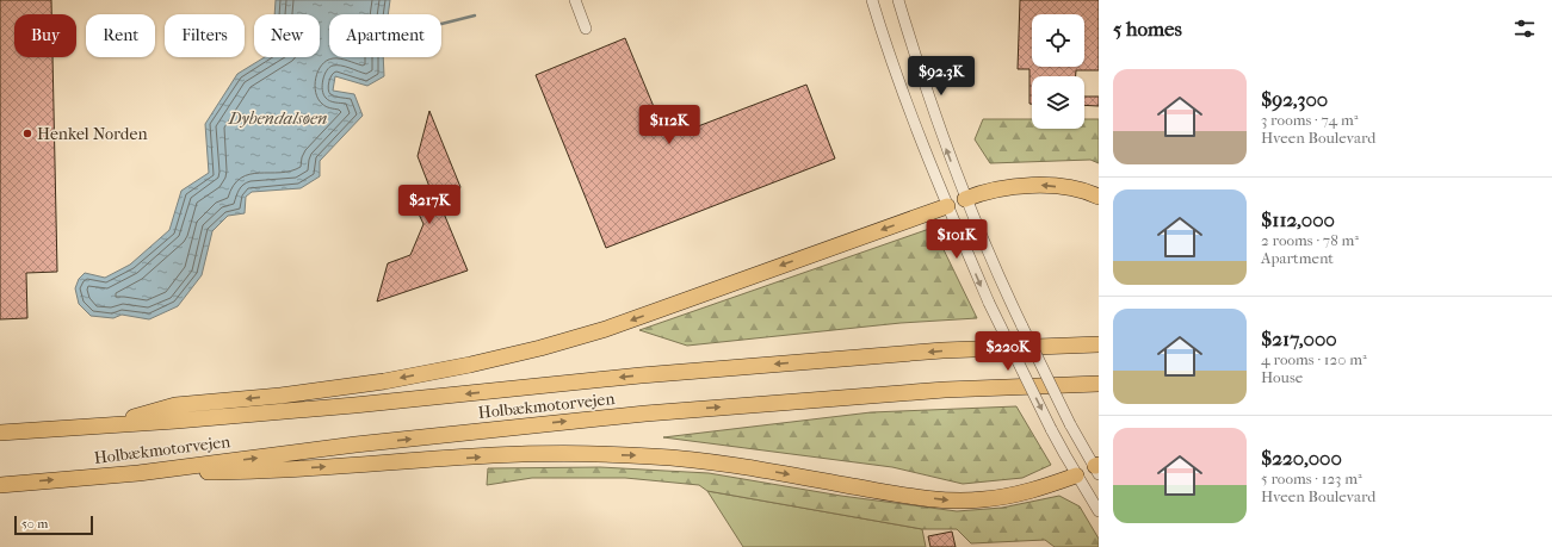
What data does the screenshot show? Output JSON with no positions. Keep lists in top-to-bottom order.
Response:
{
  "streets": {
    "highway": ["Holbækmotorvejen"]
  },
  "water": ["Dybendalsøen"],
  "places": ["Henkel Norden"],
  "scale_bar": "50 m",
  "page": {
    "heading": "5 homes",
    "chip": [
      "Buy",
      "Rent",
      "Filters",
      "New",
      "Apartment"
    ],
    "price": [
      "$92.3K",
      "$112K",
      "$217K",
      "$101K",
      "$220K"
    ],
    "list": [
      {
        "name": "$92,300",
        "note": "3 rooms · 74 m² · Hveen Boulevard"
      },
      {
        "name": "$112,000",
        "note": "2 rooms · 78 m² · Apartment"
      },
      {
        "name": "$217,000",
        "note": "4 rooms · 120 m² · House"
      },
      {
        "name": "$220,000",
        "note": "5 rooms · 123 m² · Hveen Boulevard"
      }
    ],
    "scale": "50 m"
  }
}
